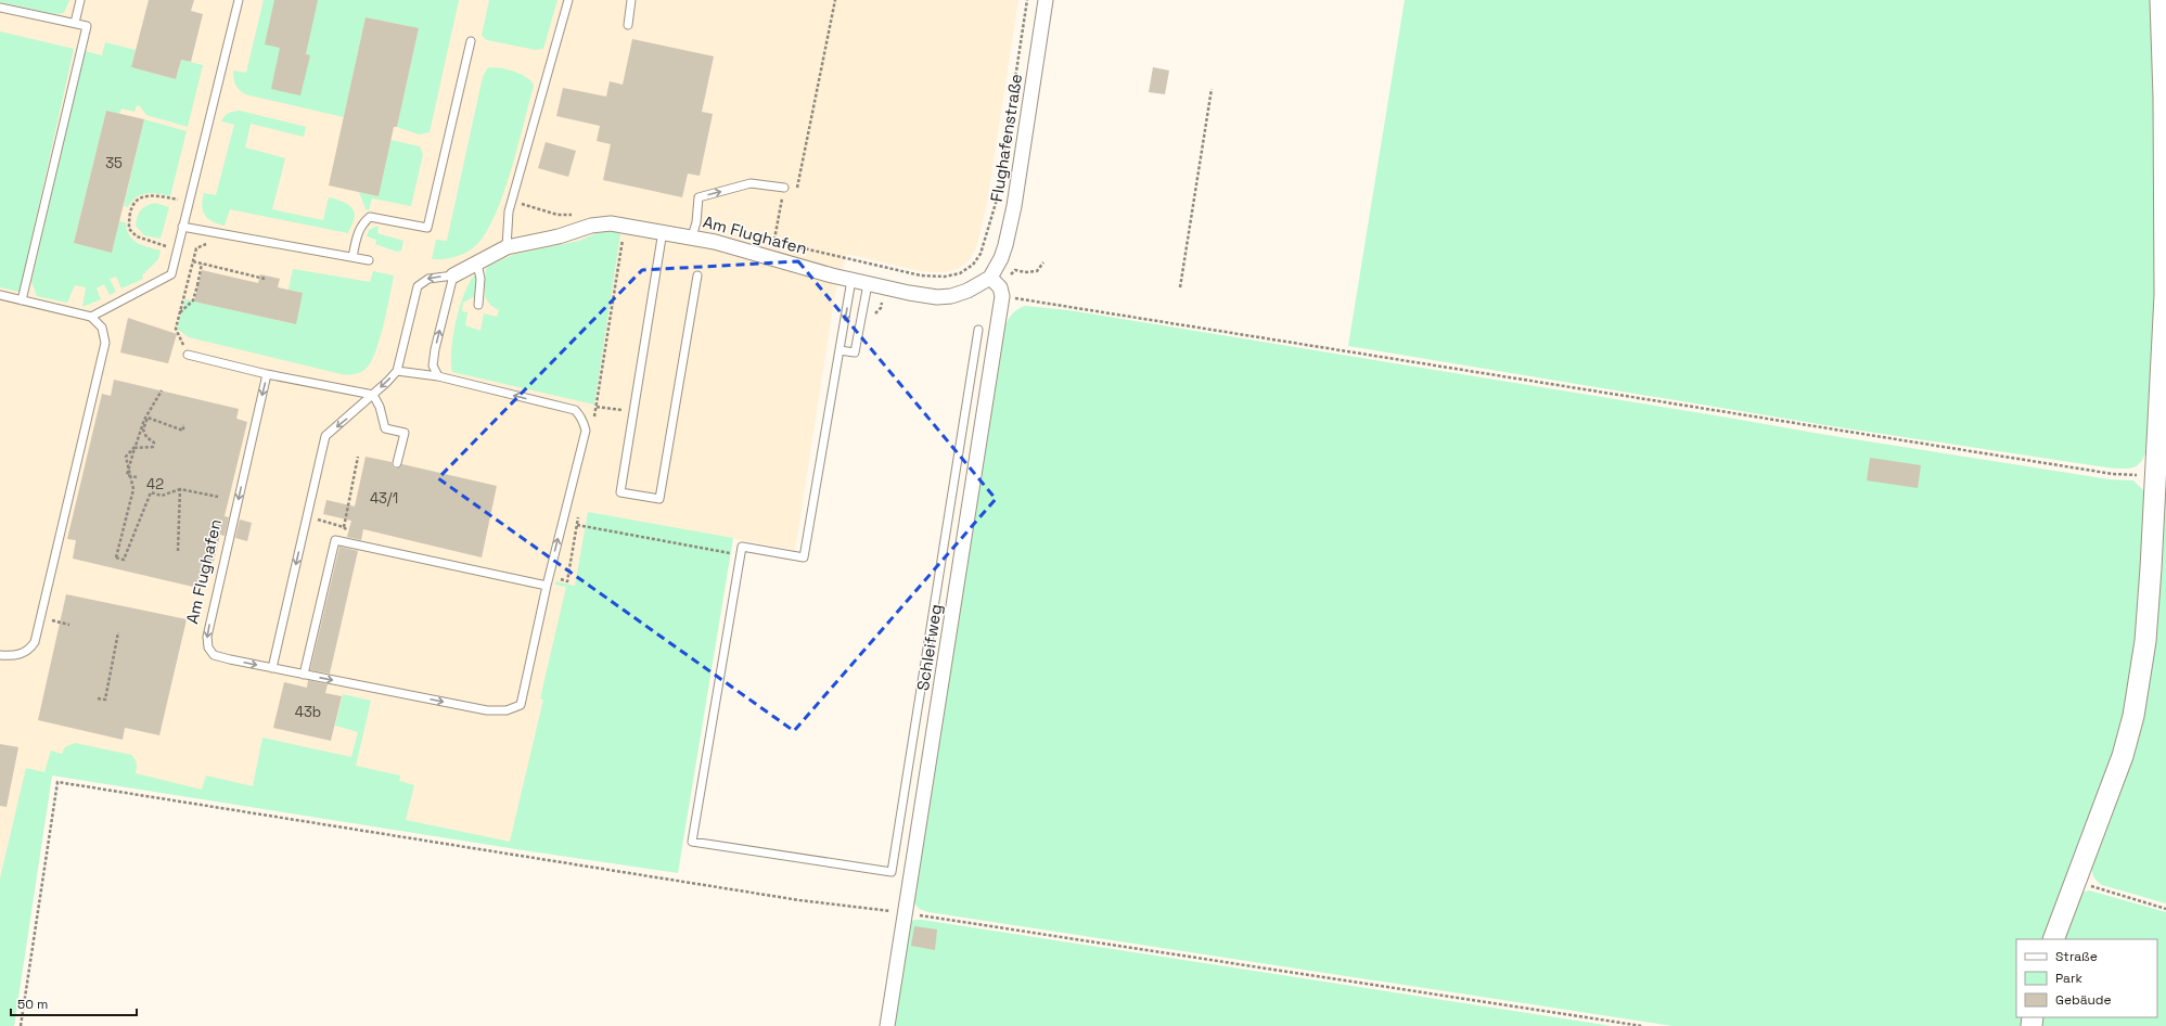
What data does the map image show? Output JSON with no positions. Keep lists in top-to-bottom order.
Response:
{
  "streets": {
    "street": ["Flughafenstraße", "Am Flughafen", "Schleifweg"]
  },
  "crossings": [
    ["Flughafenstraße", "Am Flughafen"]
  ],
  "one_way": ["Am Flughafen"],
  "house_numbers": [
    "35",
    "42",
    "43/1",
    "43b"
  ],
  "legend": ["Straße", "Park", "Gebäude"],
  "scale_bar": "50 m"
}
